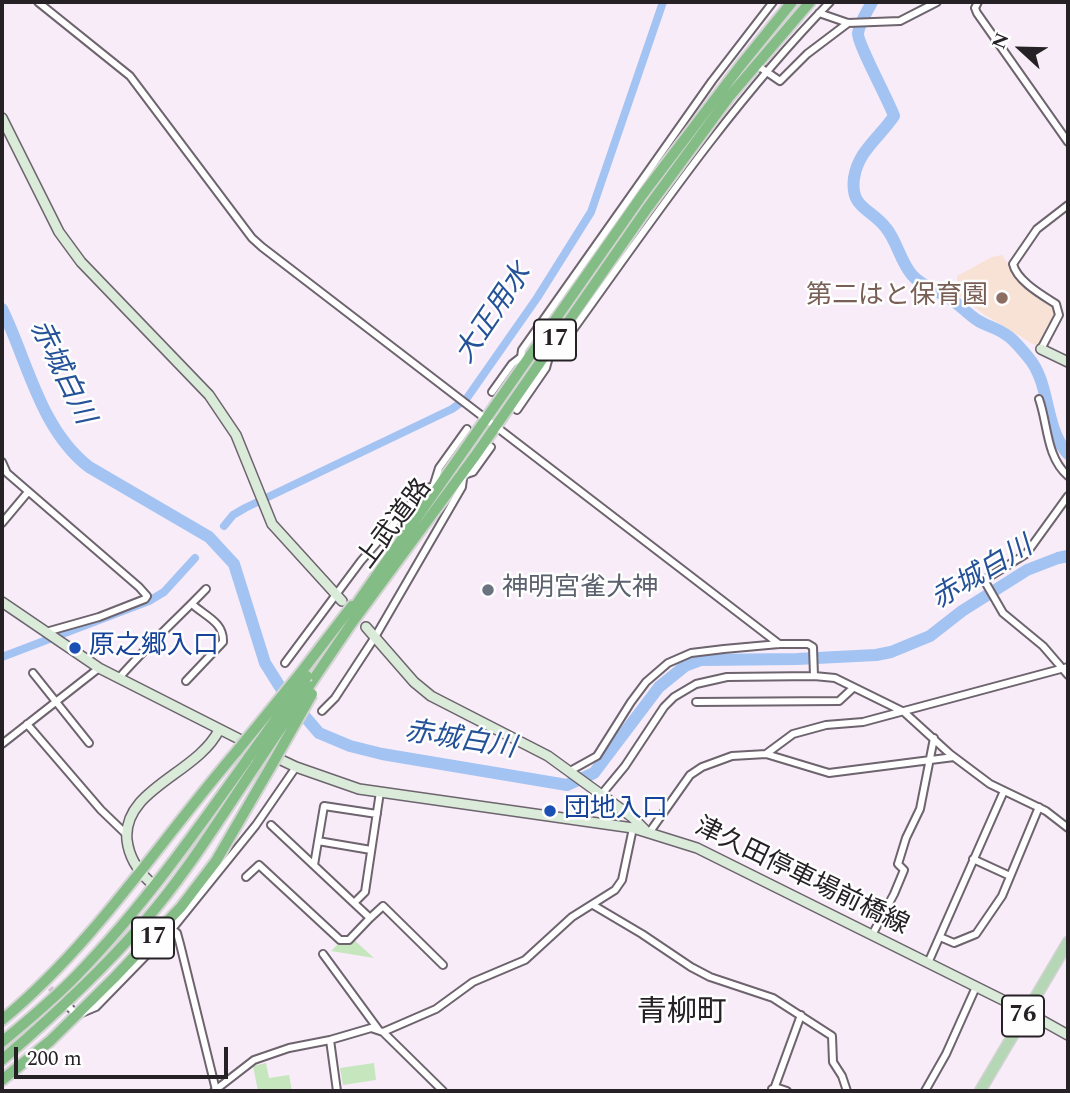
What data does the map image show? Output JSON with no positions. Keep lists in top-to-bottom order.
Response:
{
  "streets": {
    "highway": ["17", "上武道路"],
    "main road": ["76"],
    "street": ["津久田停車場前橋線"]
  },
  "crossings": [
    ["17", "上武道路"],
    ["津久田停車場前橋線", "76"]
  ],
  "districts": ["青柳町"],
  "water": ["大正用水", "赤城白川"],
  "places": [
    "第二はと保育園",
    "神明宮雀大神",
    "原之郷入口",
    "団地入口"
  ],
  "scale_bar": "200 m",
  "north": "left"
}
